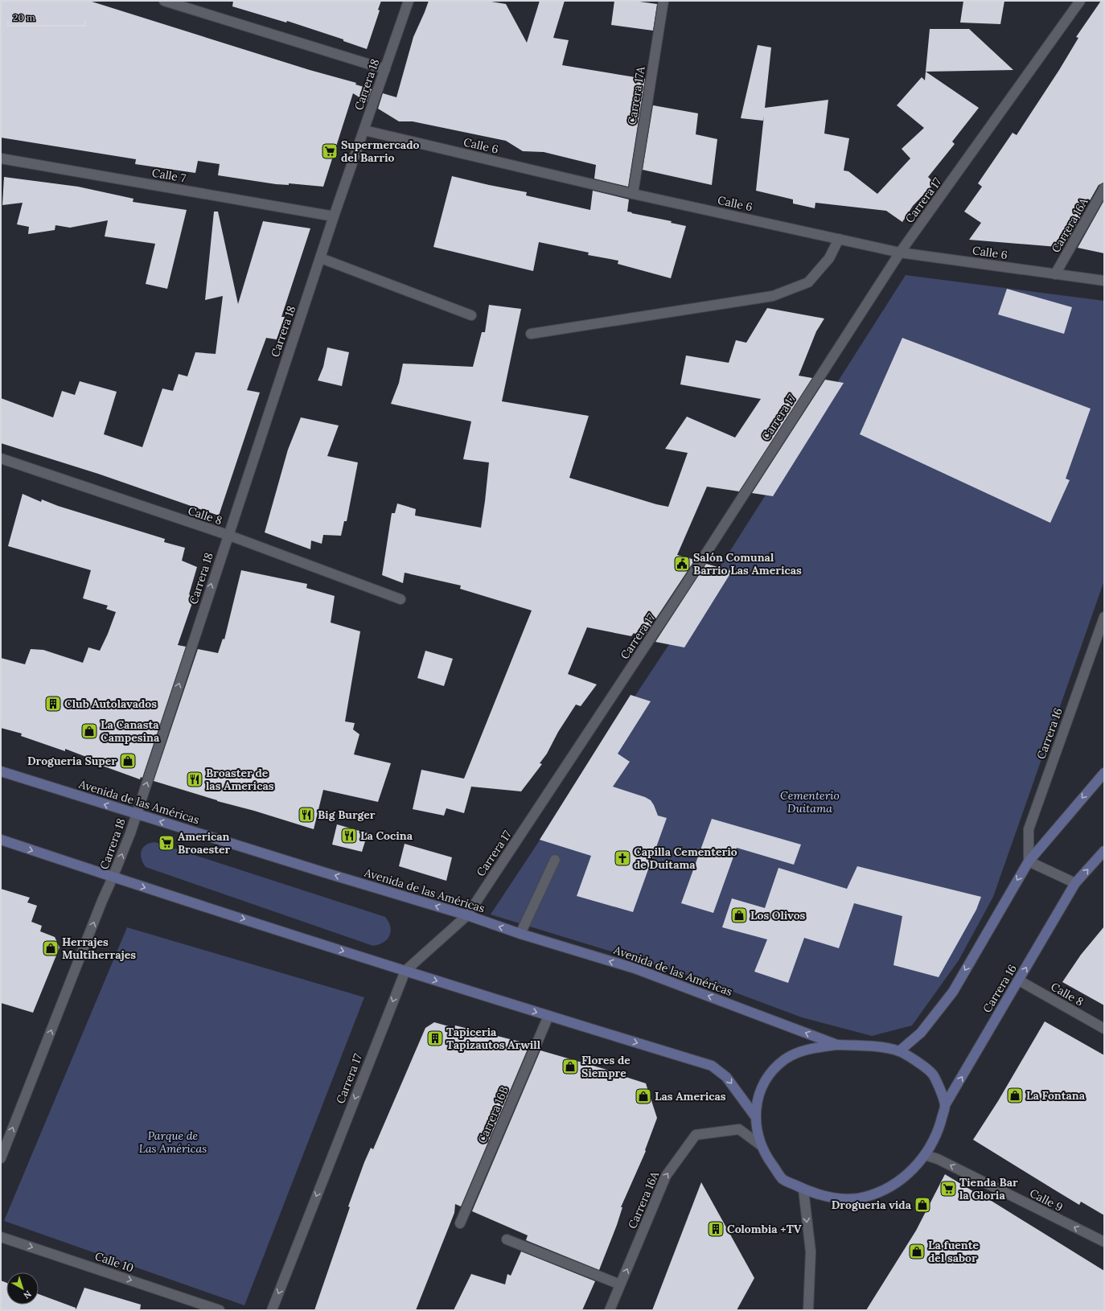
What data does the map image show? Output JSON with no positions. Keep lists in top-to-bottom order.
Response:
{
  "streets": {
    "main road": ["Carrera 16", "Avenida de las Américas"],
    "street": [
      "Carrera 18",
      "Carrera 17A",
      "Calle 6",
      "Calle 7",
      "Carrera 17",
      "Carrera 16A",
      "Calle 8",
      "Carrera 16B",
      "Calle 9",
      "Calle 10"
    ]
  },
  "crossings": [
    ["Carrera 18", "Calle 6"],
    ["Carrera 18", "Calle 7"],
    ["Carrera 18", "Calle 8"],
    ["Carrera 18", "Avenida de las Américas"],
    ["Carrera 17A", "Calle 6"],
    ["Calle 6", "Carrera 17"],
    ["Calle 6", "Carrera 16A"],
    ["Carrera 17", "Avenida de las Américas"],
    ["Carrera 16A", "Carrera 16"],
    ["Calle 8", "Carrera 16"],
    ["Carrera 16", "Avenida de las Américas"],
    ["Carrera 16", "Calle 9"]
  ],
  "one_way": [
    "Carrera 18",
    "Carrera 16A",
    "Calle 9",
    "Calle 10"
  ],
  "parks": ["Cementerio Duitama", "Parque de Las Américas"],
  "places": {
    "supermarket": ["Supermercado del Barrio", "American Broaester", "Tienda Bar la Gloria"],
    "public building": ["Salón Comunal Barrio Las Americas"],
    "building": ["Club Autolavados", "Tapiceria Tapizautos Arwill", "Colombia +TV"],
    "shop": [
      "La Canasta Campesina",
      "Drogueria Super",
      "Los Olivos",
      "Herrajes Multiherrajes",
      "Flores de Siempre",
      "La Fontana",
      "Las Americas",
      "Drogueria vida",
      "La fuente del sabor"
    ],
    "restaurant": ["Broaster de las Americas", "Big Burger", "La Cocina"],
    "church": ["Capilla Cementerio de Duitama"]
  },
  "scale_bar": "20 m",
  "north": "bottom right"
}
